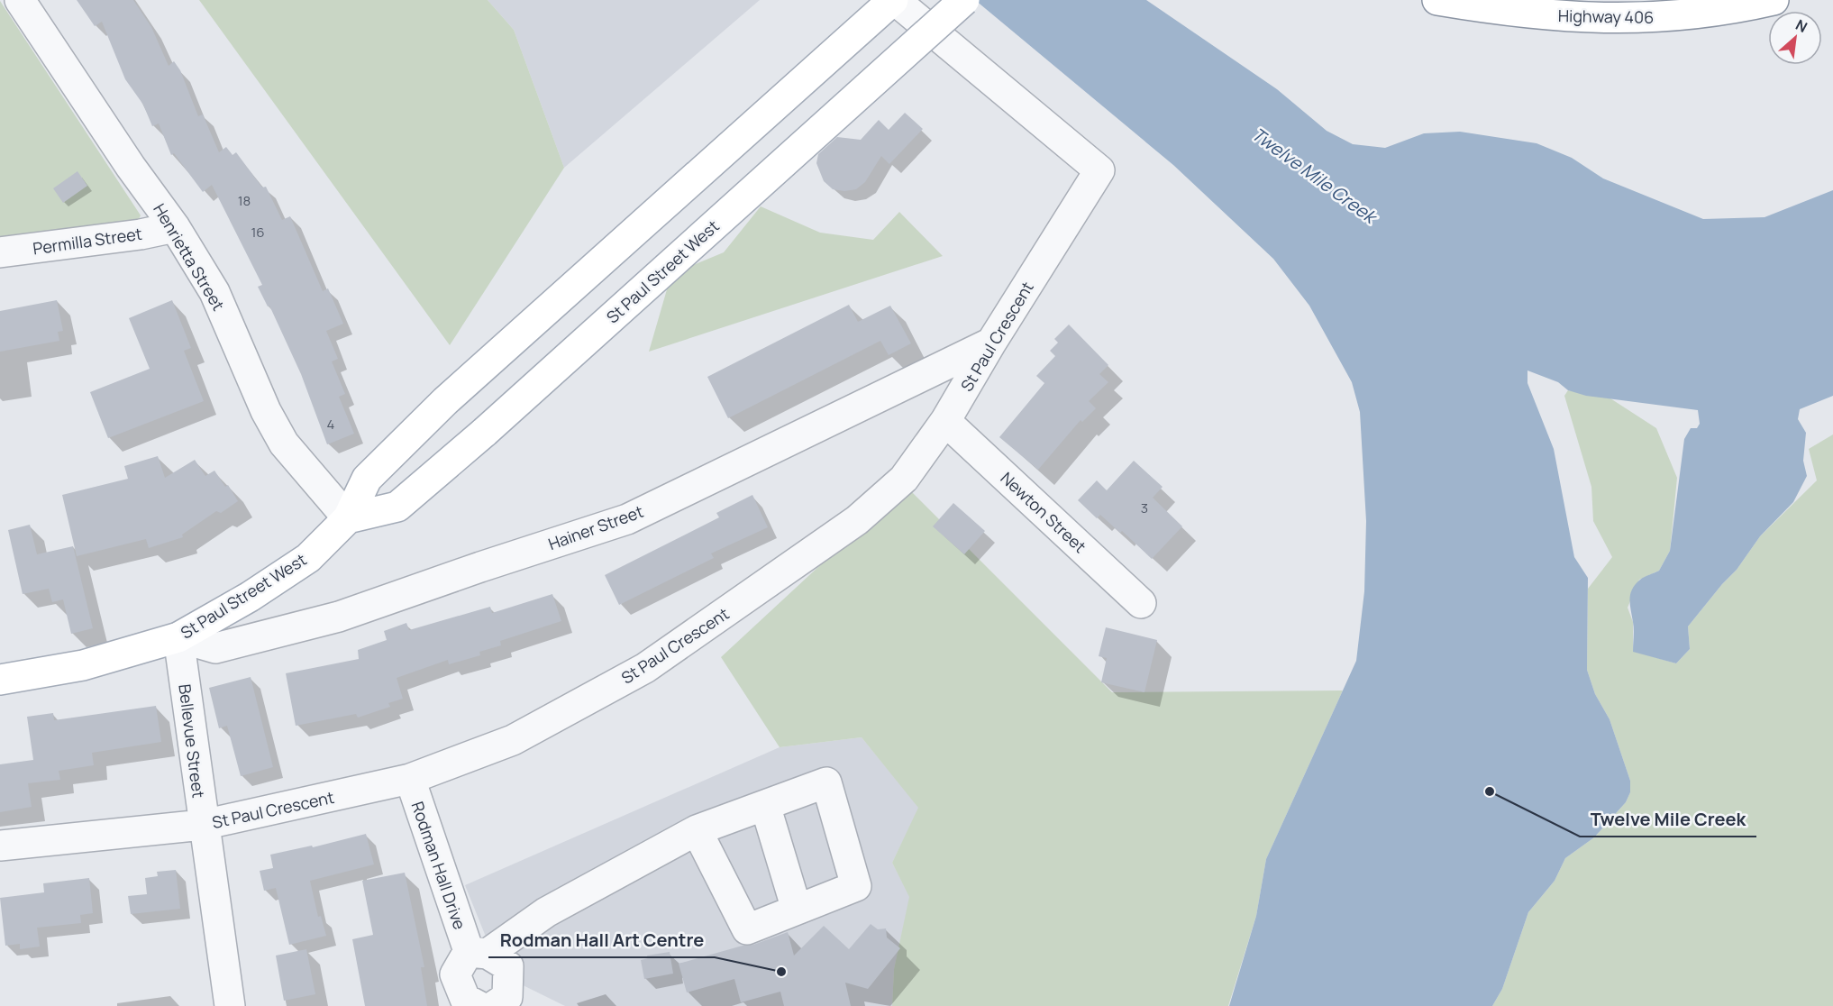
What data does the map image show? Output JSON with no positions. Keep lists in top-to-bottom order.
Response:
{
  "streets": {
    "main road": ["Highway 406", "St Paul Street West"],
    "street": [
      "Permilla Street",
      "Henrietta Street",
      "St Paul Crescent",
      "Newton Street",
      "Hainer Street",
      "Bellevue Street",
      "Rodman Hall Drive"
    ]
  },
  "crossings": [
    ["Permilla Street", "Henrietta Street"],
    ["Henrietta Street", "St Paul Street West"],
    ["St Paul Street West", "St Paul Crescent"],
    ["St Paul Street West", "Hainer Street"],
    ["St Paul Street West", "Bellevue Street"],
    ["St Paul Crescent", "Newton Street"],
    ["St Paul Crescent", "Hainer Street"],
    ["St Paul Crescent", "Bellevue Street"],
    ["St Paul Crescent", "Rodman Hall Drive"],
    ["Hainer Street", "Bellevue Street"]
  ],
  "water": ["Twelve Mile Creek"],
  "places": ["Twelve Mile Creek", "Rodman Hall Art Centre"],
  "house_numbers": [
    "18",
    "16",
    "4",
    "3"
  ],
  "north": "top right"
}
